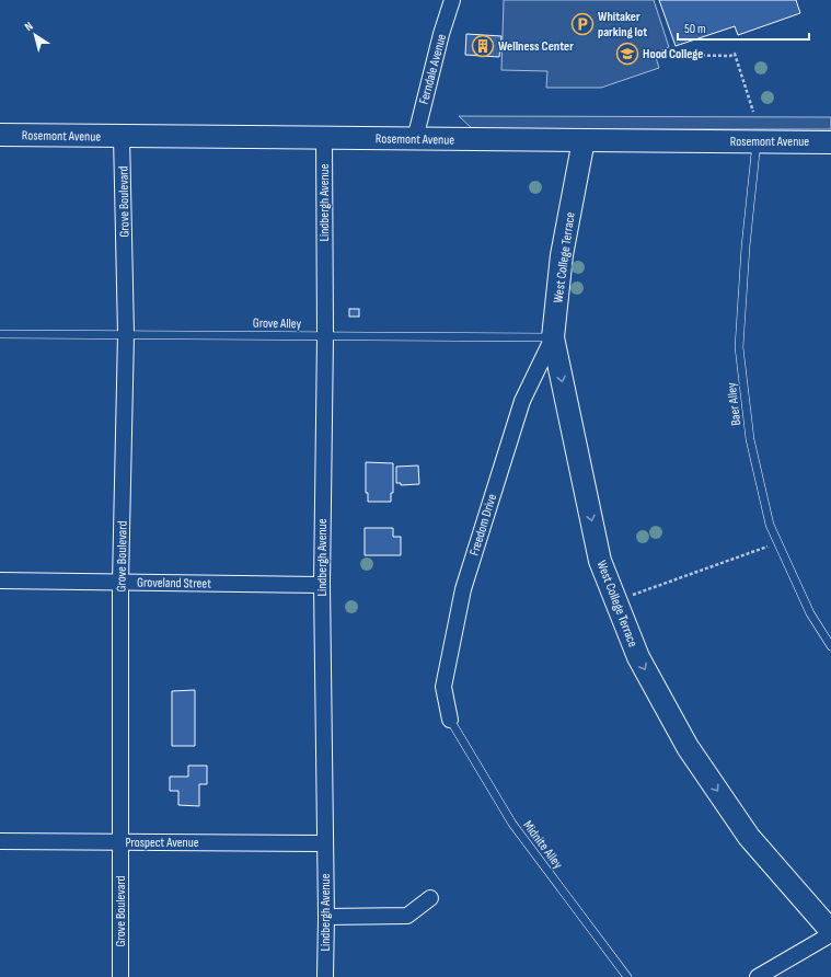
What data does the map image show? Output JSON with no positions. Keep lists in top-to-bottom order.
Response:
{
  "streets": {
    "street": [
      "Ferndale Avenue",
      "Rosemont Avenue",
      "Grove Boulevard",
      "Lindbergh Avenue",
      "West College Terrace",
      "Freedom Drive",
      "Groveland Street",
      "Prospect Avenue"
    ],
    "lane": ["Grove Alley", "Baer Alley", "Midnite Alley"]
  },
  "crossings": [
    ["Ferndale Avenue", "Rosemont Avenue"],
    ["Rosemont Avenue", "Grove Boulevard"],
    ["Rosemont Avenue", "Lindbergh Avenue"],
    ["Rosemont Avenue", "West College Terrace"],
    ["Rosemont Avenue", "Baer Alley"],
    ["Grove Boulevard", "Grove Alley"],
    ["Grove Boulevard", "Groveland Street"],
    ["Grove Boulevard", "Prospect Avenue"],
    ["Lindbergh Avenue", "Grove Alley"],
    ["Lindbergh Avenue", "Groveland Street"],
    ["Lindbergh Avenue", "Prospect Avenue"],
    ["West College Terrace", "Grove Alley"],
    ["West College Terrace", "Freedom Drive"],
    ["Grove Alley", "Freedom Drive"],
    ["Freedom Drive", "Midnite Alley"]
  ],
  "one_way": ["West College Terrace"],
  "places": {
    "parking": ["Whitaker parking lot"],
    "building": ["Wellness Center"],
    "school or university": ["Hood College"]
  },
  "scale_bar": "50 m",
  "north": "top left"
}
